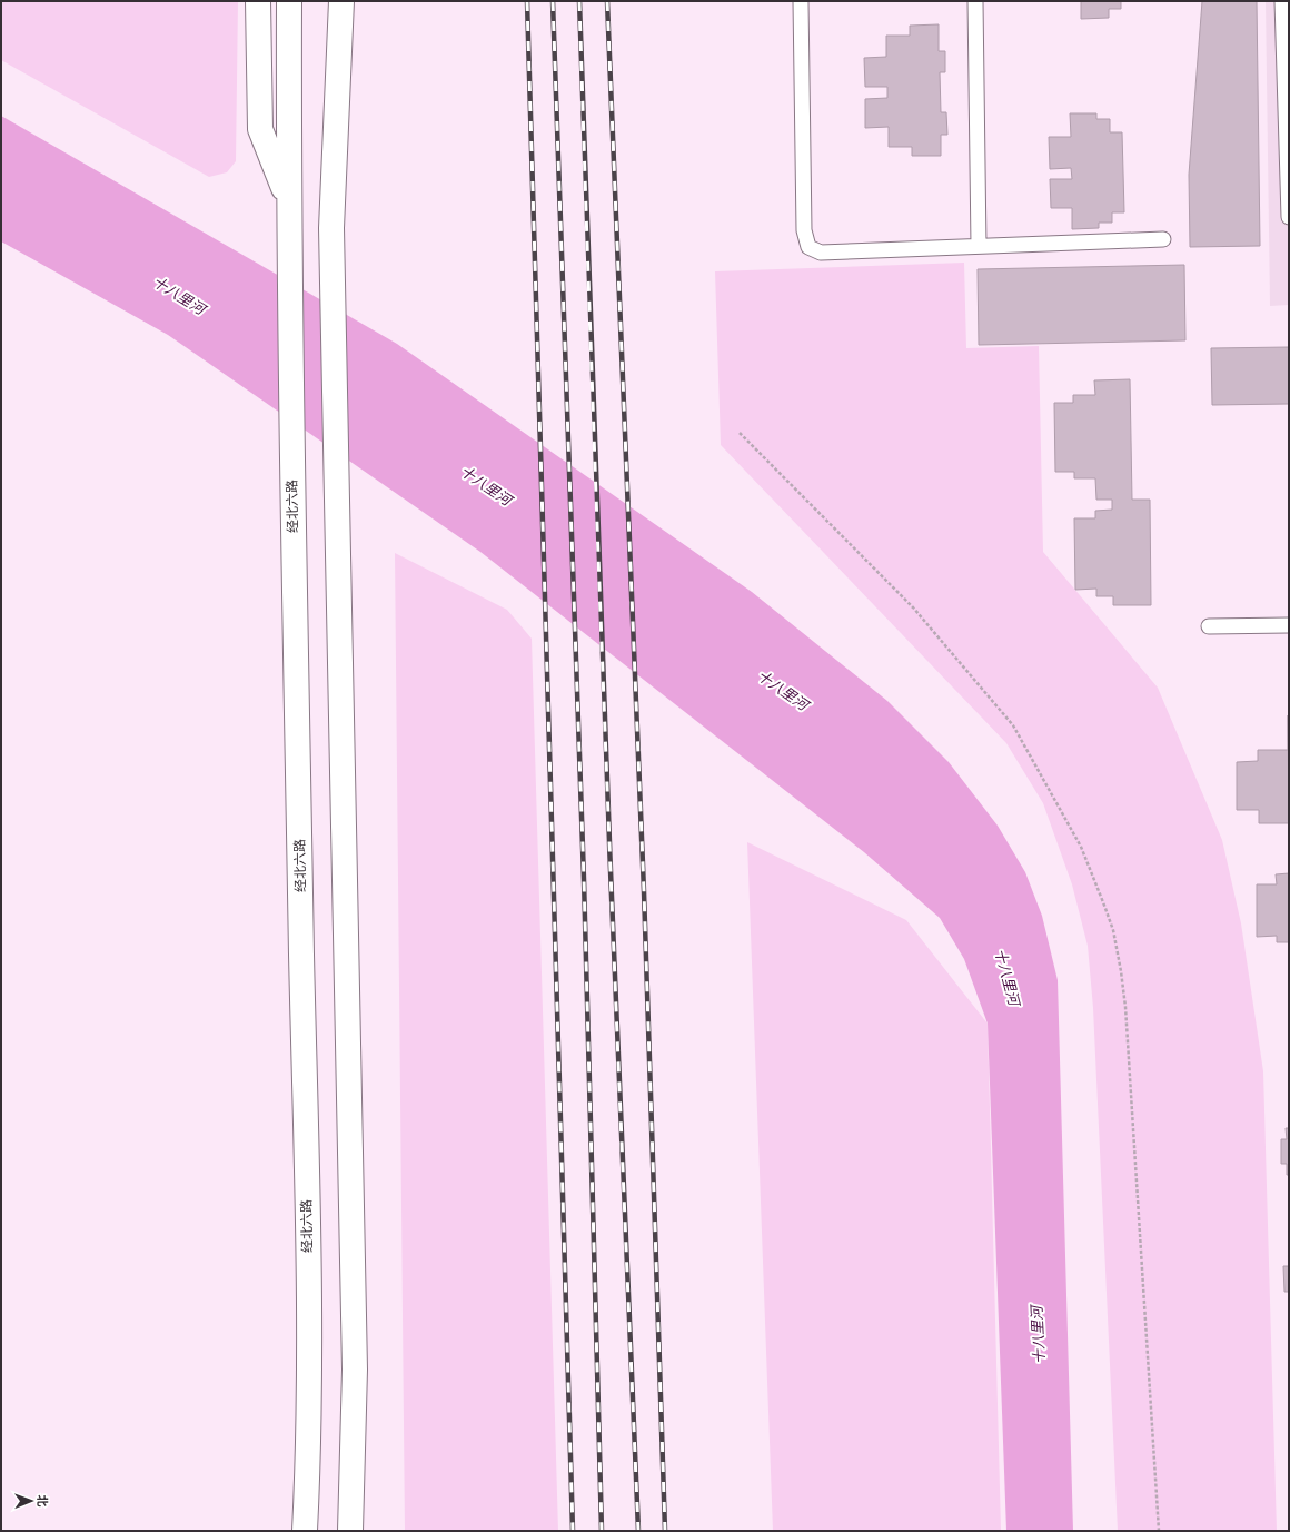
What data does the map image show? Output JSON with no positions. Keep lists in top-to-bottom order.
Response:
{
  "streets": {
    "main road": ["经北六路"]
  },
  "water": ["十八里河"],
  "north": "right"
}
